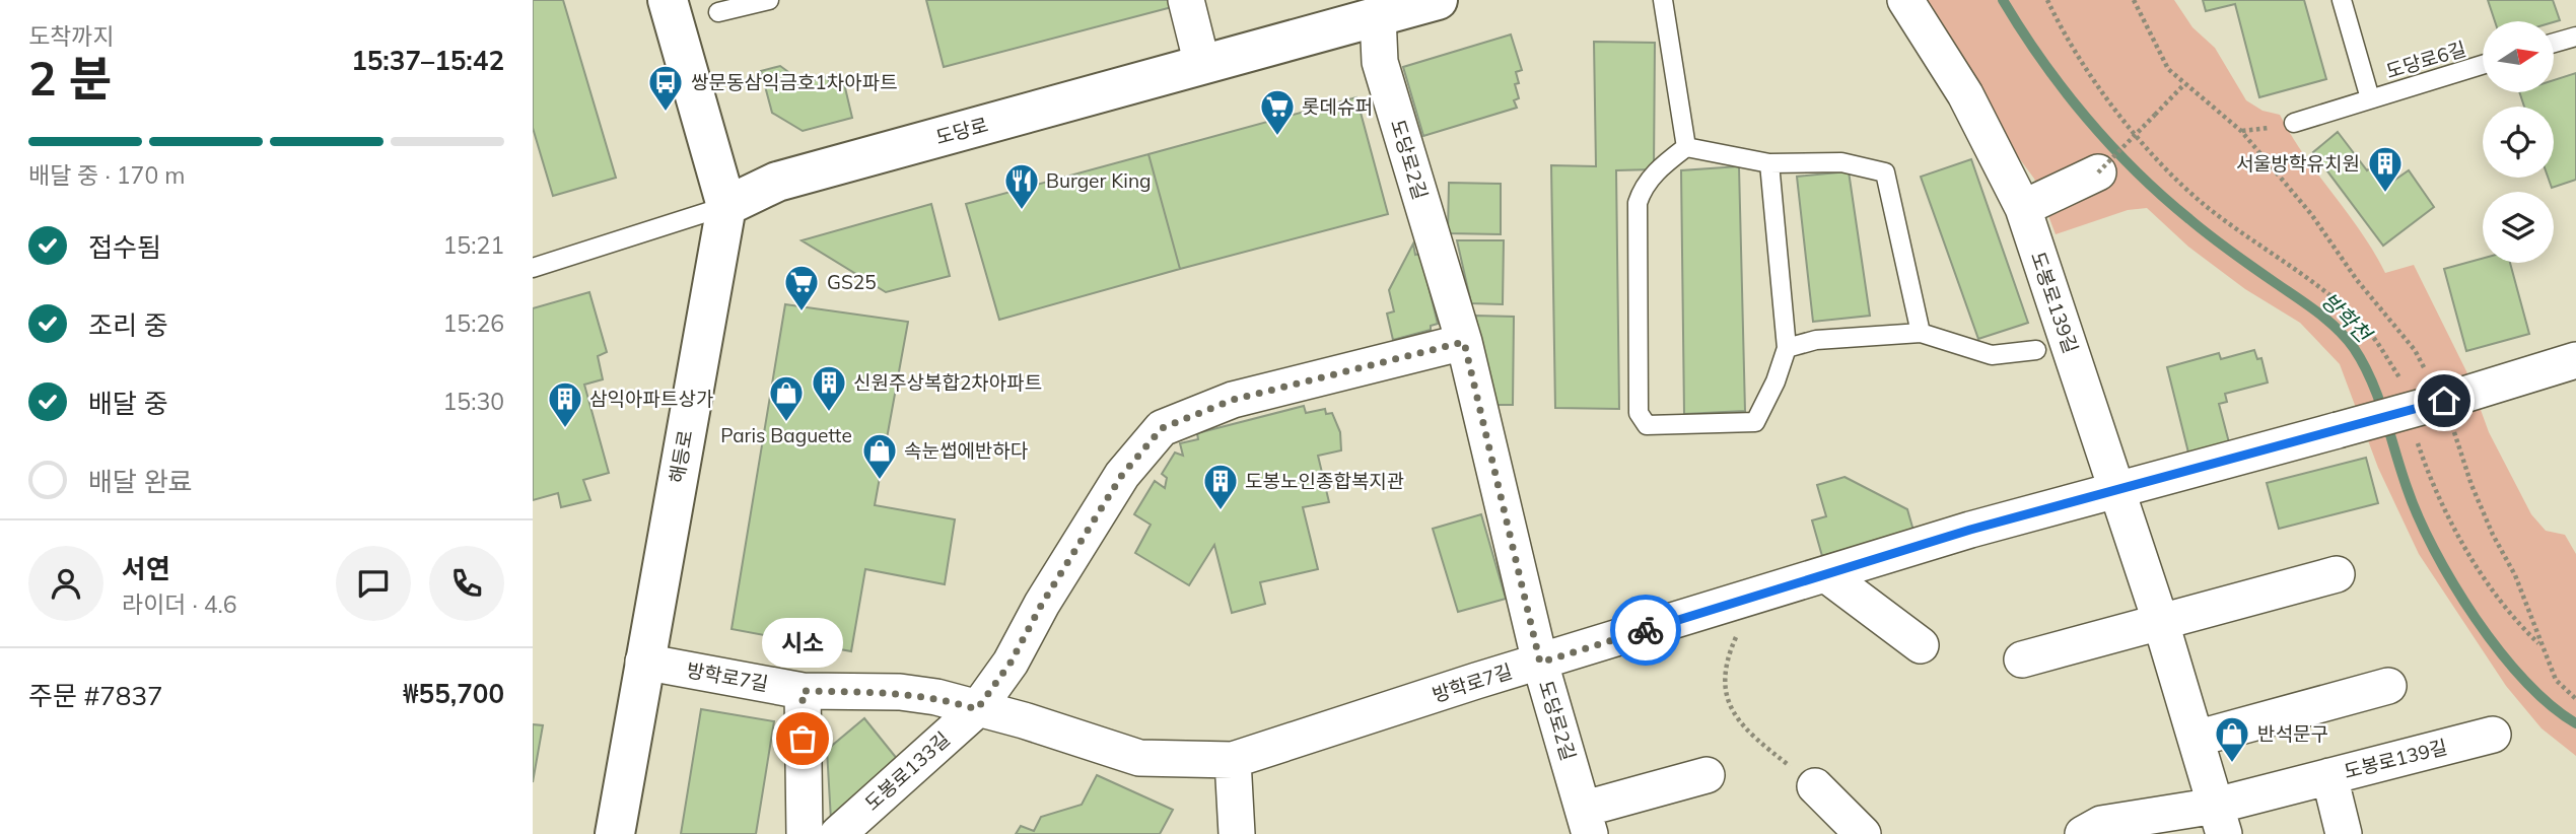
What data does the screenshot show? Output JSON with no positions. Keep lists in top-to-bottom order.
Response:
{
  "streets": {
    "main road": ["도당로", "해등로"],
    "street": [
      "도당로2길",
      "도봉로139길",
      "방학로7길",
      "도봉로133길"
    ],
    "lane": ["도당로6길"]
  },
  "crossings": [
    ["도당로", "도당로2길"],
    ["도당로", "해등로"],
    ["도당로2길", "방학로7길"],
    ["도봉로139길", "방학로7길"],
    ["해등로", "방학로7길"],
    ["방학로7길", "도봉로133길"]
  ],
  "water": ["방학천"],
  "places": {
    "bus stop": ["쌍문동삼익금호1차아파트"],
    "supermarket": ["롯데슈퍼", "GS25"],
    "building": [
      "서울방학유치원",
      "신원주상복합2차아파트",
      "삼익아파트상가",
      "도봉노인종합복지관"
    ],
    "restaurant": ["Burger King"],
    "shop": ["Paris Baguette", "속눈썹에반하다", "반석문구"],
    "other": ["시소"]
  },
  "north": "right",
  "page": {
    "heading": ["2 분", "도착까지", "15:37–15:42"],
    "panel": [
      "서연",
      "라이더 · 4.6",
      "주문 #7837",
      "₩55,700"
    ],
    "bar": "배달 중 · 170 m",
    "list": [
      ["접수됨", "15:21"],
      ["조리 중", "15:26"],
      ["배달 중", "15:30"],
      "배달 완료"
    ],
    "bubble": "시소"
  }
}
